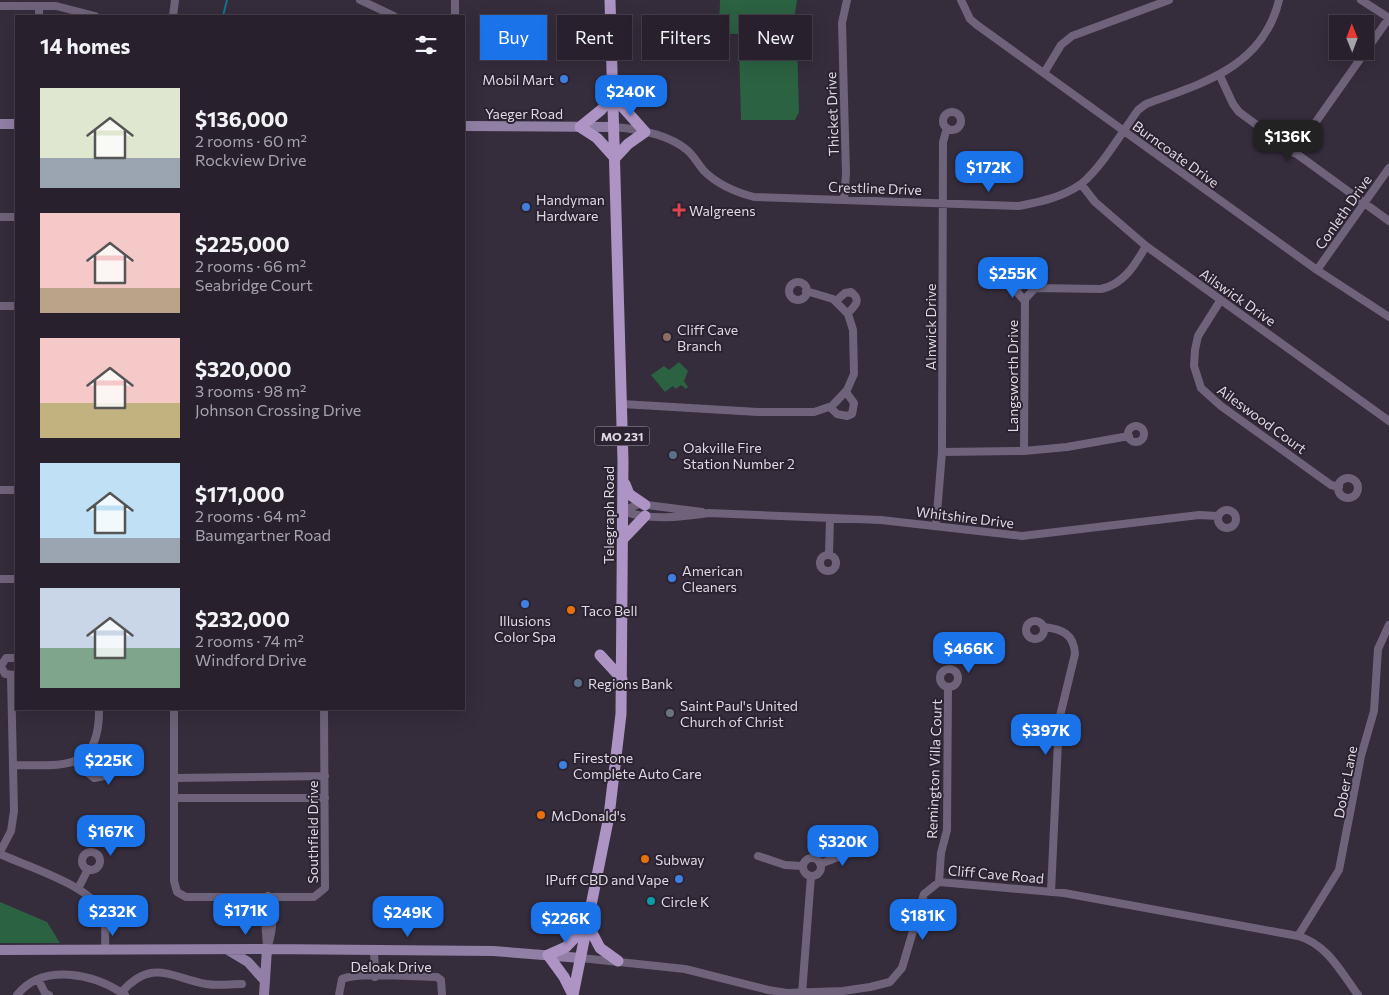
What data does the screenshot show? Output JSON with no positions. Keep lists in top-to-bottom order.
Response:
{
  "streets": {
    "main road": ["Yaeger Road", "MO 231", "Telegraph Road"],
    "street": [
      "Thicket Drive",
      "Burncoate Drive",
      "Crestline Drive",
      "Conleth Drive",
      "Ailswick Drive",
      "Alnwick Drive",
      "Langsworth Drive",
      "Aileswood Court",
      "Whitshire Drive",
      "Remington Villa Court",
      "Dober Lane",
      "Southfield Drive",
      "Cliff Cave Road",
      "Deloak Drive"
    ]
  },
  "crossings": [
    ["Yaeger Road", "Crestline Drive"],
    ["Yaeger Road", "Telegraph Road"],
    ["Thicket Drive", "Crestline Drive"],
    ["Burncoate Drive", "Crestline Drive"],
    ["Burncoate Drive", "Conleth Drive"],
    ["Crestline Drive", "Ailswick Drive"],
    ["Crestline Drive", "Alnwick Drive"],
    ["Crestline Drive", "Telegraph Road"],
    ["Ailswick Drive", "Langsworth Drive"],
    ["Ailswick Drive", "Aileswood Court"],
    ["Alnwick Drive", "Whitshire Drive"],
    ["Telegraph Road", "Whitshire Drive"],
    ["Telegraph Road", "Cliff Cave Road"],
    ["Remington Villa Court", "Cliff Cave Road"],
    ["Dober Lane", "Cliff Cave Road"]
  ],
  "places": {
    "other": [
      "Mobil Mart",
      "Handyman Hardware",
      "Cliff Cave Branch",
      "Oakville Fire Station Number 2",
      "American Cleaners",
      "Illusions Color Spa",
      "Taco Bell",
      "Regions Bank",
      "Saint Paul's United Church of Christ",
      "Firestone Complete Auto Care",
      "McDonald's",
      "Subway",
      "IPuff CBD and Vape",
      "Circle K"
    ],
    "health": ["Walgreens"]
  },
  "north": "top",
  "page": {
    "chip": [
      "Buy",
      "Rent",
      "Filters",
      "New"
    ],
    "heading": "14 homes",
    "price": [
      "$240K",
      "$136K",
      "$172K",
      "$255K",
      "$466K",
      "$397K",
      "$225K",
      "$167K",
      "$320K",
      "$171K",
      "$232K",
      "$249K",
      "$181K",
      "$226K"
    ],
    "list": [
      {
        "name": "$136,000",
        "note": "2 rooms · 60 m² · Rockview Drive"
      },
      {
        "name": "$225,000",
        "note": "2 rooms · 66 m² · Seabridge Court"
      },
      {
        "name": "$320,000",
        "note": "3 rooms · 98 m² · Johnson Crossing Drive"
      },
      {
        "name": "$171,000",
        "note": "2 rooms · 64 m² · Baumgartner Road"
      },
      {
        "name": "$232,000",
        "note": "2 rooms · 74 m² · Windford Drive"
      }
    ]
  }
}
